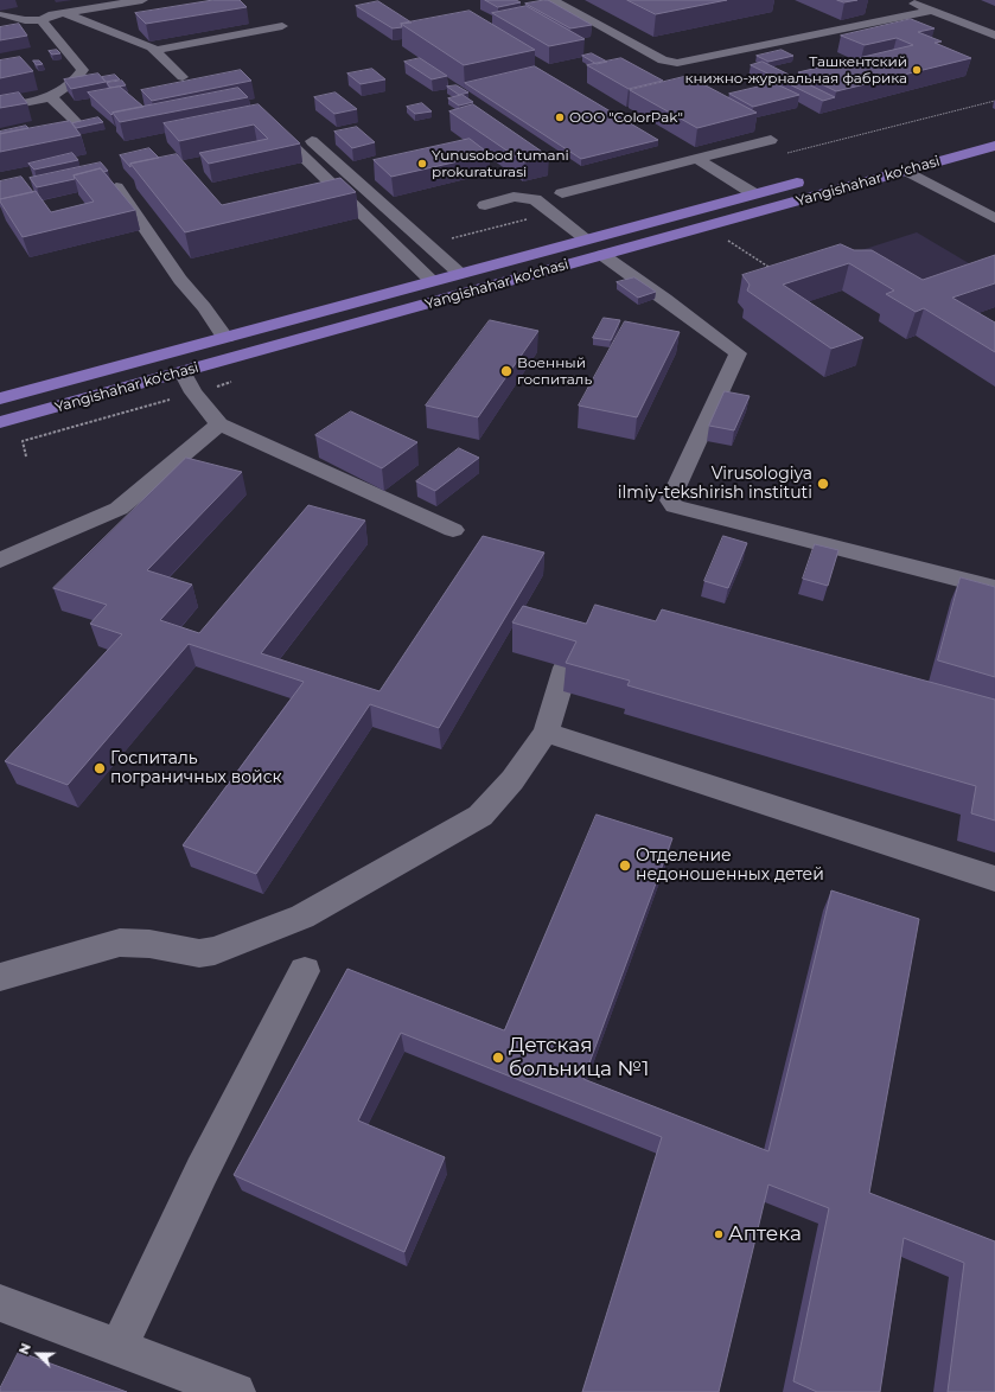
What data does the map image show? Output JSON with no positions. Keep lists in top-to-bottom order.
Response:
{
  "streets": {
    "main road": ["Yangishahar ko‘chasi"]
  },
  "places": [
    "Ташкентский книжно-журнальная фабрика",
    "OOO \"ColorPak\"",
    "Yunusobod tumani prokuraturasi",
    "Военный госпиталь",
    "Virusologiya ilmiy-tekshirish instituti",
    "Госпиталь пограничных войск",
    "Отделение недоношенных детей",
    "Детская больница №1",
    "Аптека"
  ],
  "north": "left"
}
